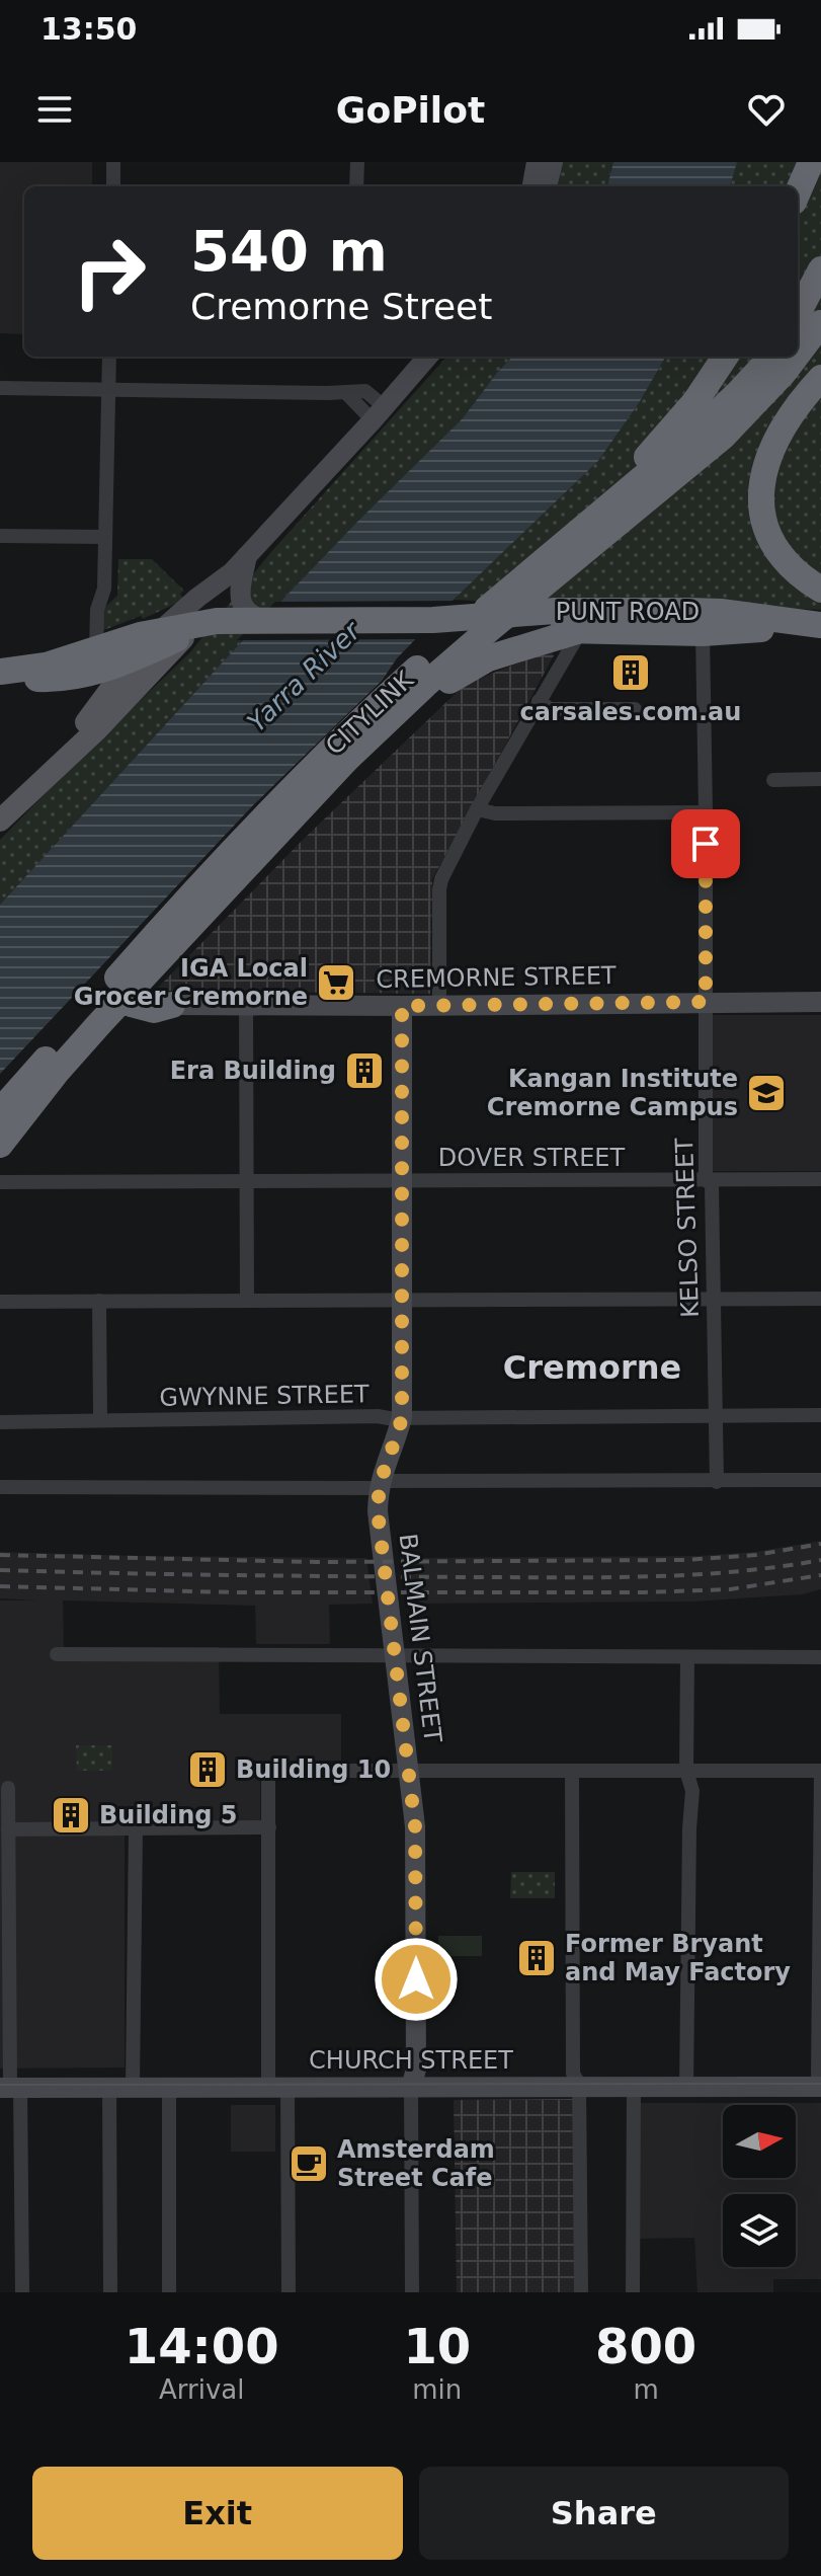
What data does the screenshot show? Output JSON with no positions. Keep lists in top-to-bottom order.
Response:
{
  "streets": {
    "highway": ["PUNT ROAD", "CITYLINK"],
    "street": [
      "CREMORNE STREET",
      "DOVER STREET",
      "KELSO STREET",
      "GWYNNE STREET",
      "BALMAIN STREET",
      "CHURCH STREET"
    ]
  },
  "crossings": [
    ["PUNT ROAD", "KELSO STREET"],
    ["CREMORNE STREET", "KELSO STREET"],
    ["CREMORNE STREET", "BALMAIN STREET"],
    ["DOVER STREET", "KELSO STREET"],
    ["DOVER STREET", "BALMAIN STREET"],
    ["KELSO STREET", "GWYNNE STREET"],
    ["GWYNNE STREET", "BALMAIN STREET"],
    ["BALMAIN STREET", "CHURCH STREET"]
  ],
  "districts": ["Cremorne"],
  "water": ["Yarra River"],
  "places": {
    "building": [
      "carsales.com.au",
      "Era Building",
      "Building 10",
      "Building 5",
      "Former Bryant and May Factory"
    ],
    "supermarket": ["IGA Local Grocer Cremorne"],
    "school or university": ["Kangan Institute Cremorne Campus"],
    "cafe": ["Amsterdam Street Cafe"]
  },
  "north": "right",
  "page": {
    "status": "13:50",
    "header": "GoPilot",
    "turn": ["540 m", "Cremorne Street"],
    "eta": [
      "14:00",
      "Arrival",
      "10",
      "min",
      "800",
      "m"
    ],
    "buttons": ["Exit", "Share"]
  }
}
